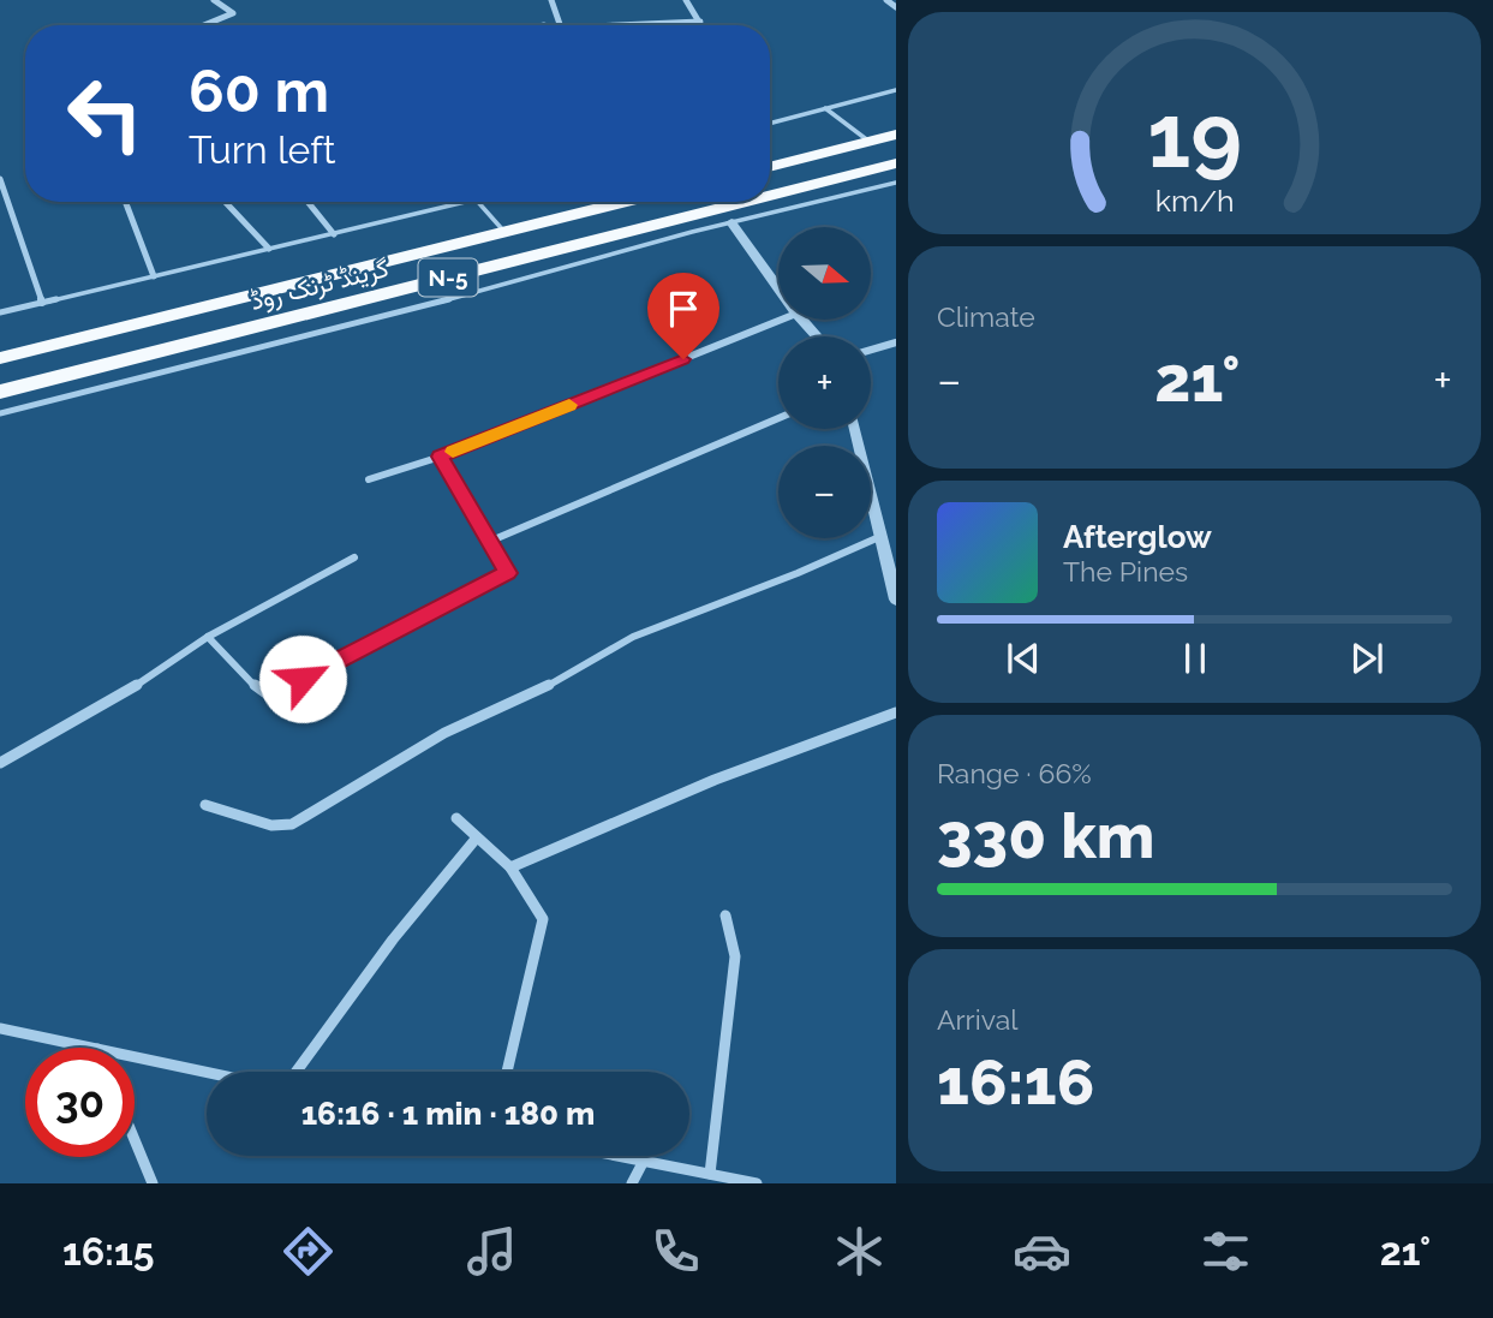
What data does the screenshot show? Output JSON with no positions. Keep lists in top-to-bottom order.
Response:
{
  "streets": {
    "highway": ["N-5", "گرینڈ ٹرنک روڈ"]
  },
  "north": "right",
  "page": {
    "turn": ["60 m", "Turn left"],
    "map_buttons": ["+", "−"],
    "tile": [
      "Climate",
      ["Range · 66%", "330 km"],
      ["Arrival", "16:16"]
    ],
    "heat": ["−", "21°", "+"],
    "song": ["Afterglow", "The Pines"],
    "limit": "30",
    "trip": "16:16 · 1 min · 180 m",
    "tabs": ["16:15", "21°"],
    "gauge": ["19", "km/h"]
  }
}
